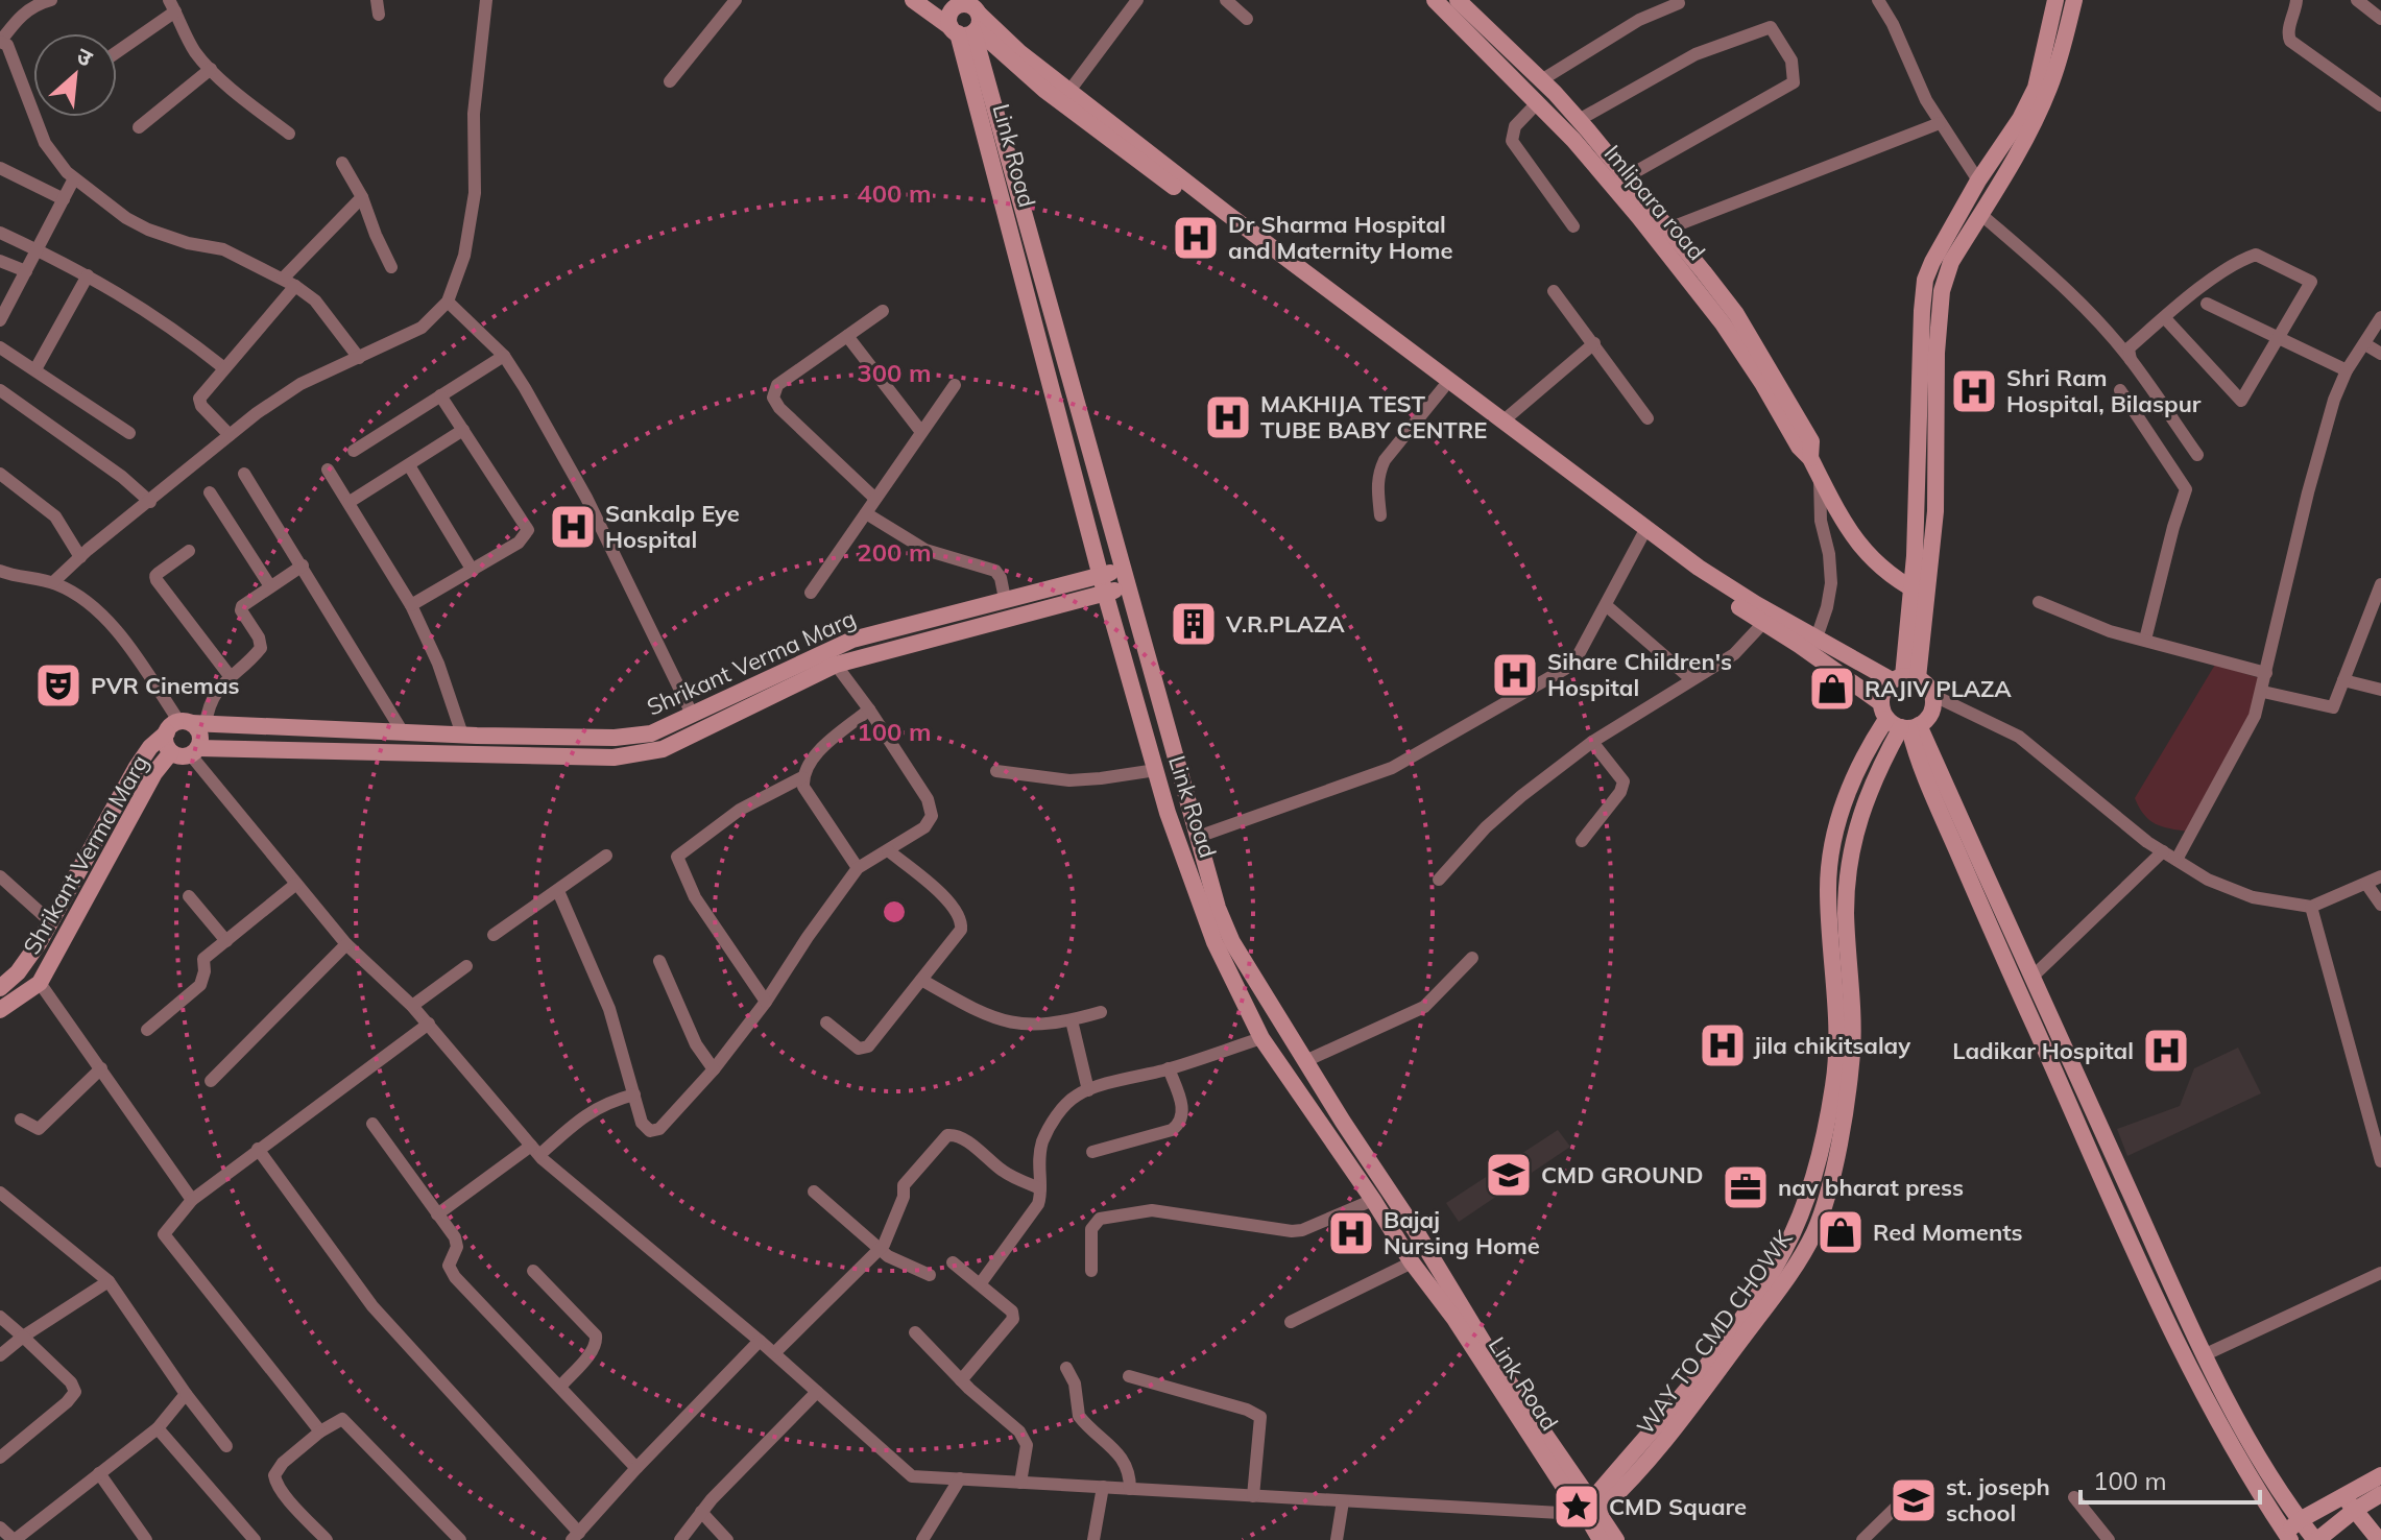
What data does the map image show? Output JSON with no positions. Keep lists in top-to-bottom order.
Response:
{
  "streets": {
    "street": [
      "Link Road",
      "Imlipara road",
      "Shrikant Verma Marg",
      "WAY TO CMD CHOWK"
    ]
  },
  "crossings": [
    ["Link Road", "Shrikant Verma Marg"],
    ["Link Road", "WAY TO CMD CHOWK"]
  ],
  "places": {
    "hospital": [
      "Dr Sharma Hospital and Maternity Home",
      "Shri Ram Hospital, Bilaspur",
      "MAKHIJA TEST TUBE BABY CENTRE",
      "Sankalp Eye Hospital",
      "Sihare Children's Hospital",
      "jila chikitsalay",
      "Ladikar Hospital",
      "Bajaj Nursing Home"
    ],
    "building": ["V.R.PLAZA"],
    "theatre": ["PVR Cinemas"],
    "shop": ["RAJIV PLAZA", "Red Moments"],
    "school or university": ["CMD GROUND", "st. joseph school"],
    "office": ["nav bharat press"],
    "place": ["CMD Square"]
  },
  "scale_bar": "100 m",
  "north": "top right",
  "rings": [
    "400 m",
    "300 m",
    "200 m",
    "100 m"
  ]
}
